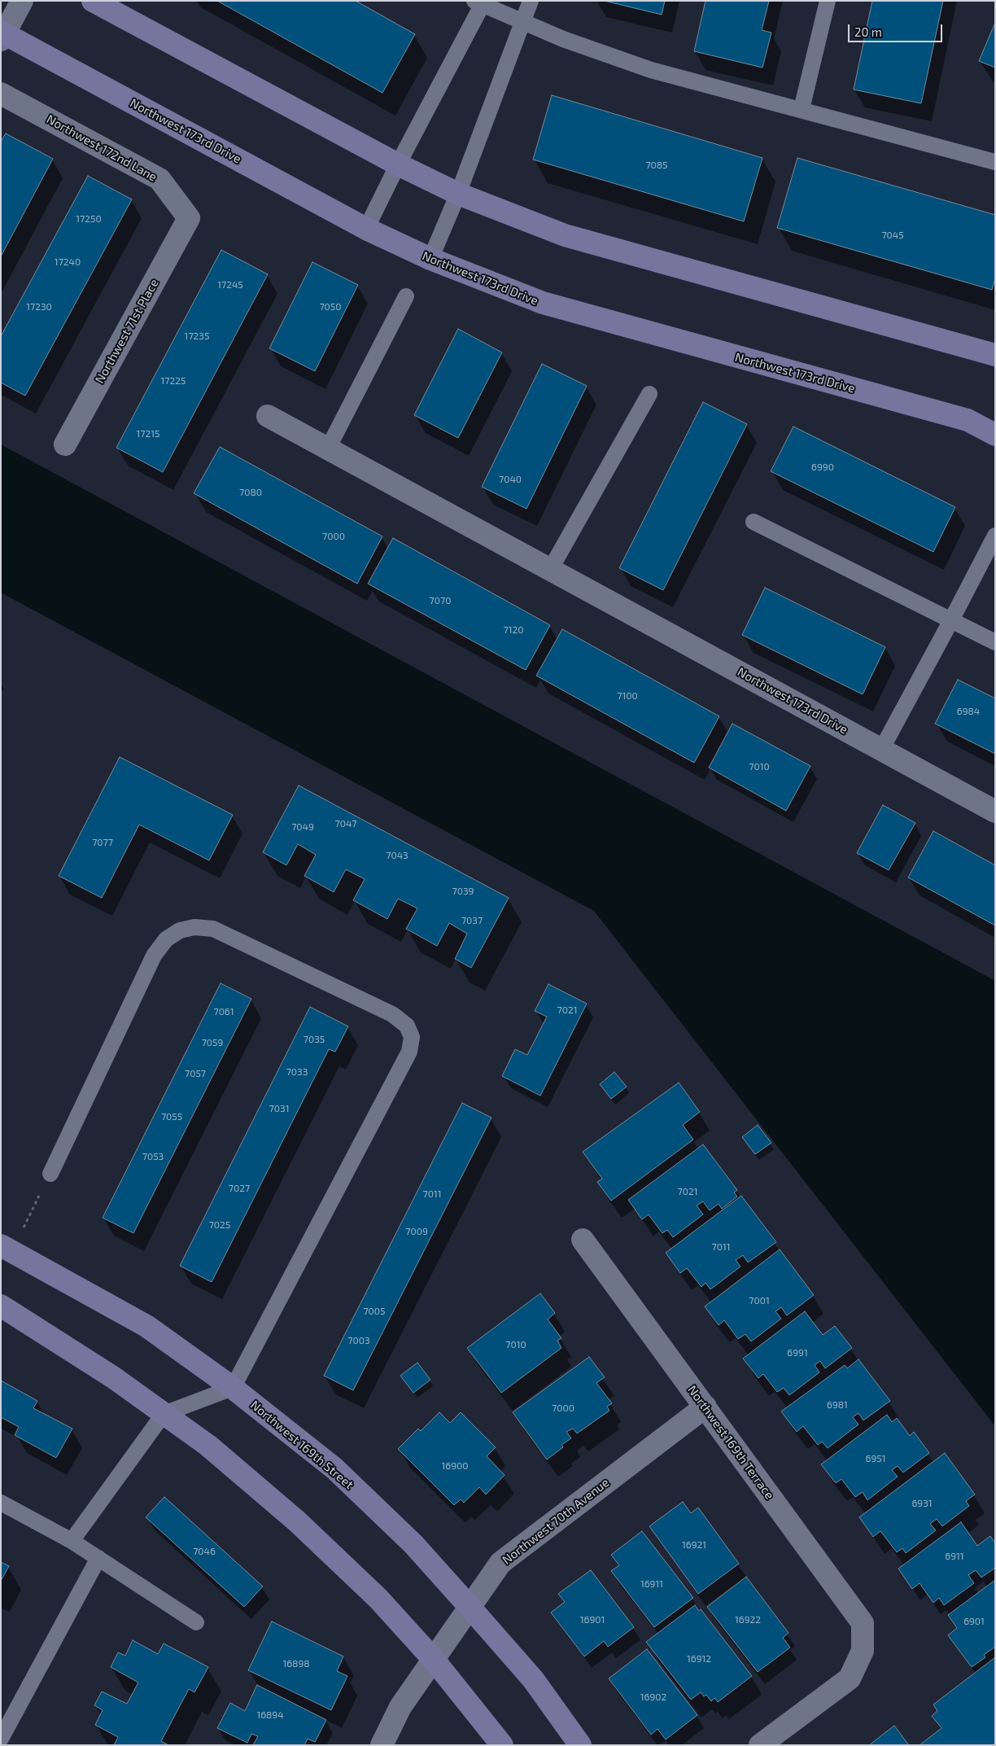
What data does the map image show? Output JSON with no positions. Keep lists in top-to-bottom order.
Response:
{
  "streets": {
    "street": [
      "Northwest 173rd Drive",
      "Northwest 172nd Lane",
      "Northwest 71st Place",
      "Northwest 169th Terrace",
      "Northwest 169th Street",
      "Northwest 70th Avenue"
    ]
  },
  "crossings": [
    ["Northwest 172nd Lane", "Northwest 71st Place"],
    ["Northwest 169th Terrace", "Northwest 70th Avenue"],
    ["Northwest 169th Street", "Northwest 70th Avenue"]
  ],
  "house_numbers": [
    "7085",
    "17250",
    "7045",
    "17240",
    "17245",
    "17230",
    "7050",
    "17235",
    "17225",
    "17215",
    "6990",
    "7040",
    "7080",
    "7000",
    "7070",
    "7120",
    "7100",
    "6984",
    "7010",
    "7047",
    "7049",
    "7077",
    "7043",
    "7039",
    "7037",
    "7021",
    "7061",
    "7035",
    "7059",
    "7033",
    "7057",
    "7031",
    "7055",
    "7053",
    "7027",
    "7021",
    "7011",
    "7025",
    "7009",
    "7011",
    "7001",
    "7005",
    "7003",
    "7010",
    "6991",
    "6981",
    "7000",
    "6951",
    "16900",
    "6931",
    "16921",
    "7046",
    "6911",
    "16911",
    "16901",
    "16922",
    "6901",
    "16912",
    "16898",
    "16902",
    "16894"
  ],
  "scale_bar": "20 m"
}
